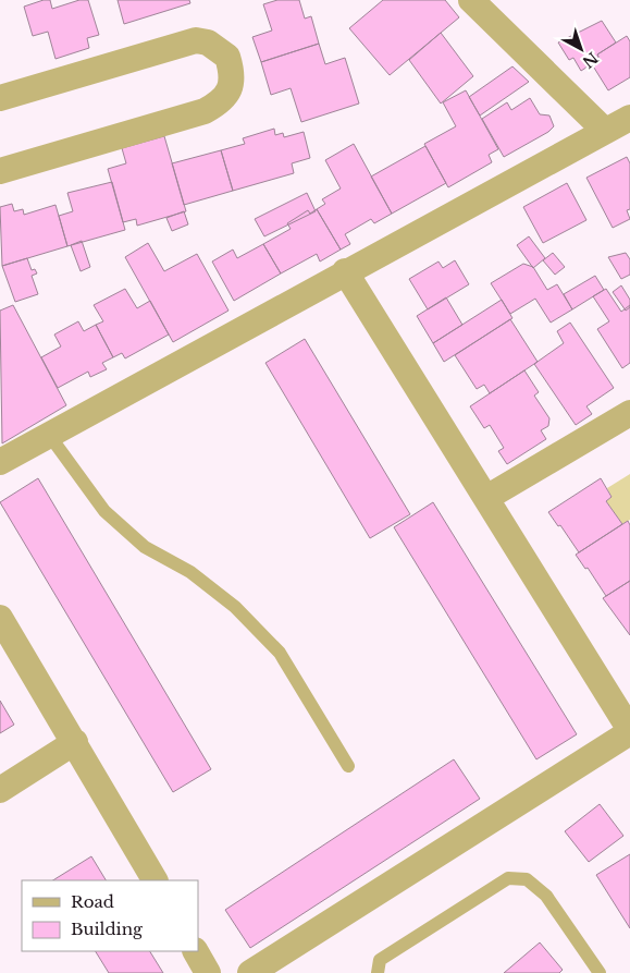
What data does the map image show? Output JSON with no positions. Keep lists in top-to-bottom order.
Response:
{
  "legend": ["Road", "Building"],
  "north": "bottom right"
}
